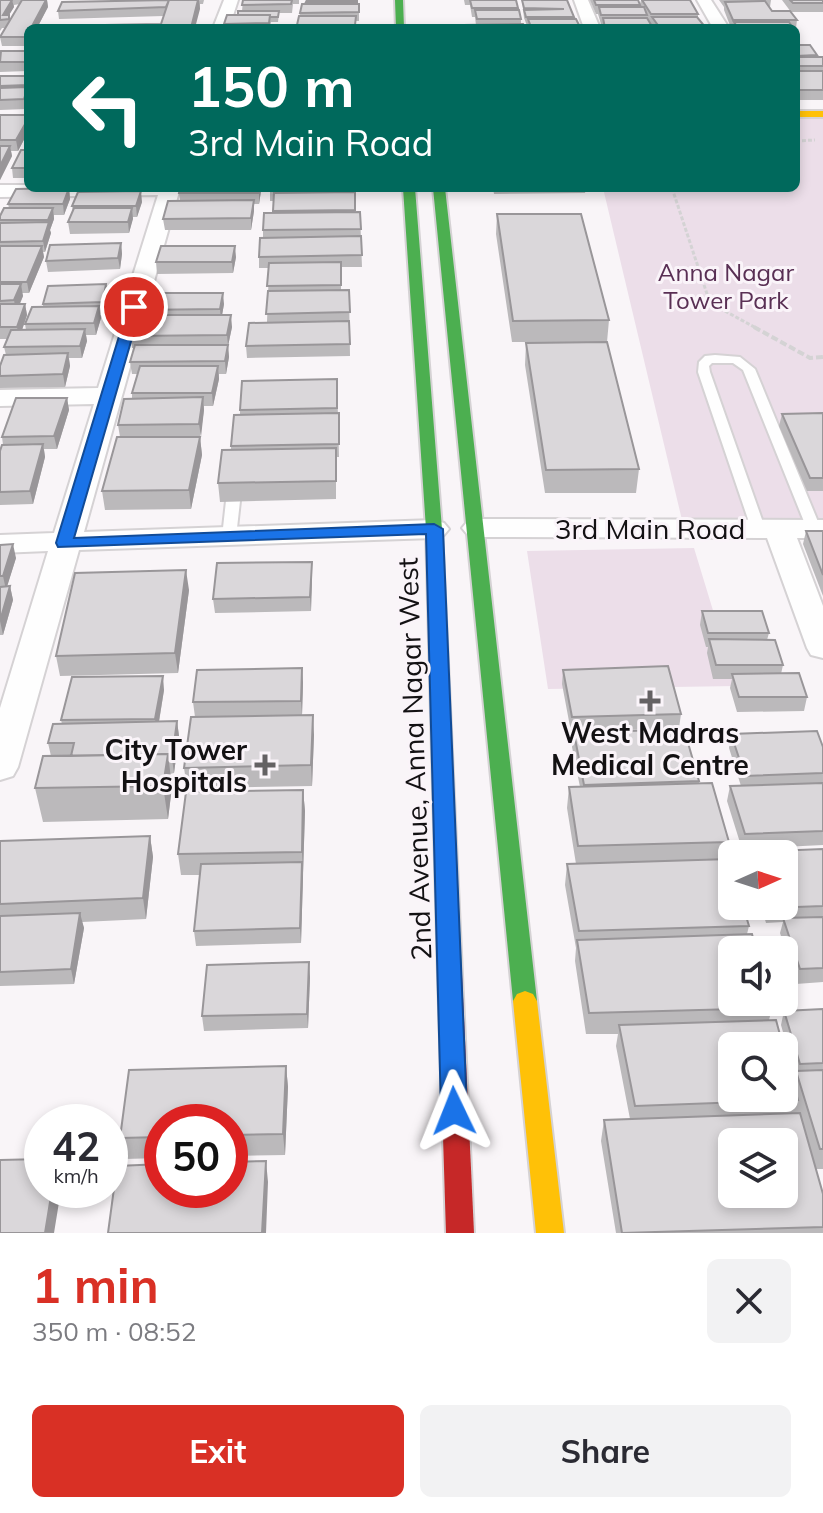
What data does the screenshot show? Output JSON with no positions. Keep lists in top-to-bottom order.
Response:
{
  "streets": {
    "main road": ["2nd Avenue, Anna Nagar West"],
    "street": ["3rd Main Road"]
  },
  "parks": ["Anna Nagar Tower Park"],
  "places": {
    "health": ["West Madras Medical Centre", "City Tower Hospitals"]
  },
  "north": "right",
  "page": {
    "turn": ["150 m", "3rd Main Road"],
    "speed": "42 km/h",
    "limit": "50",
    "heading": ["1 min", "350 m · 08:52"],
    "buttons": ["Exit", "Share"]
  }
}
